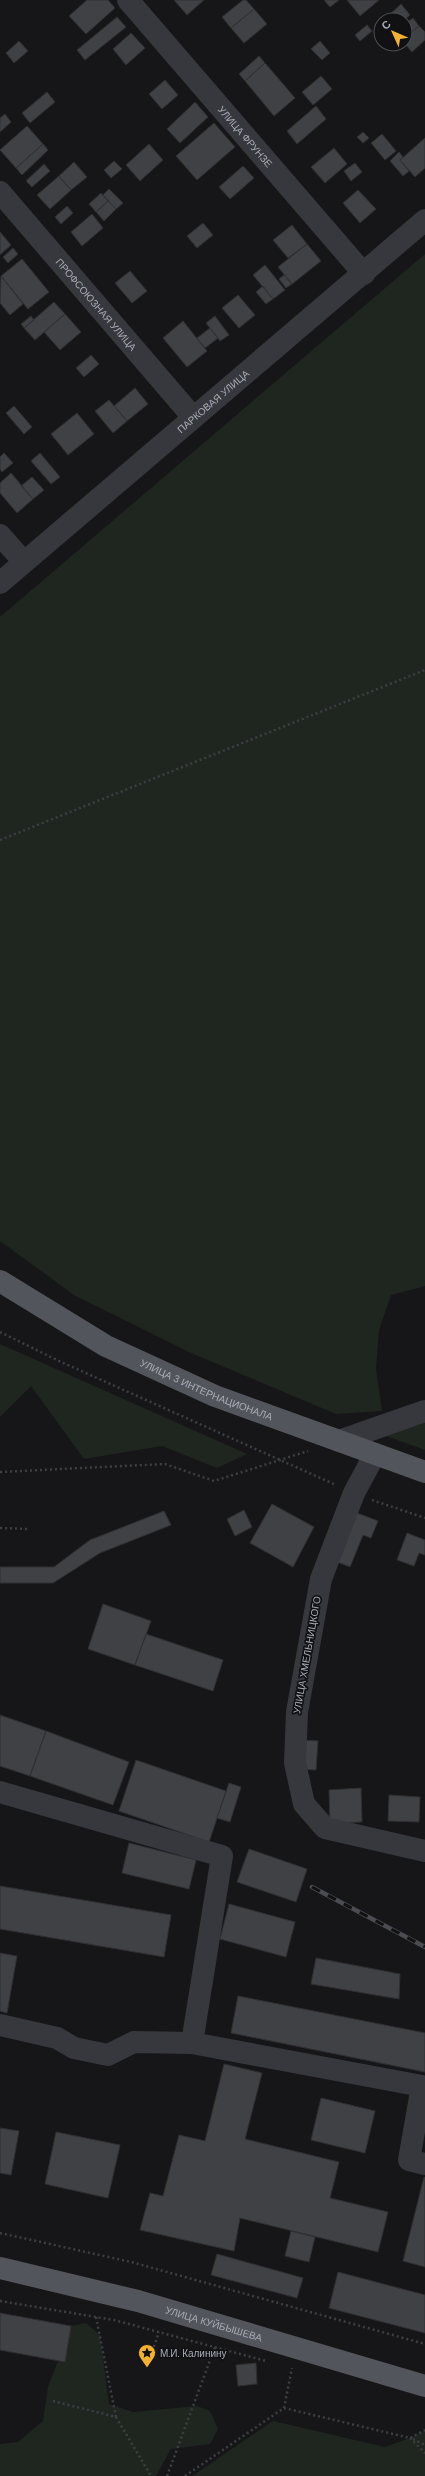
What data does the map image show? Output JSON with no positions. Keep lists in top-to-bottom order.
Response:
{
  "streets": {
    "main road": ["УЛИЦА 3 ИНТЕРНАЦИОНАЛА", "УЛИЦА КУЙБЫШЕВА"],
    "street": [
      "УЛИЦА ФРУНЗЕ",
      "ПРОФСОЮЗНАЯ УЛИЦА",
      "ПАРКОВАЯ УЛИЦА",
      "УЛИЦА ХМЕЛЬНИЦКОГО"
    ]
  },
  "crossings": [
    ["УЛИЦА ФРУНЗЕ", "ПАРКОВАЯ УЛИЦА"],
    ["ПРОФСОЮЗНАЯ УЛИЦА", "ПАРКОВАЯ УЛИЦА"],
    ["УЛИЦА 3 ИНТЕРНАЦИОНАЛА", "УЛИЦА ХМЕЛЬНИЦКОГО"]
  ],
  "places": {
    "place": ["М.И. Калинину"]
  },
  "north": "top left"
}
